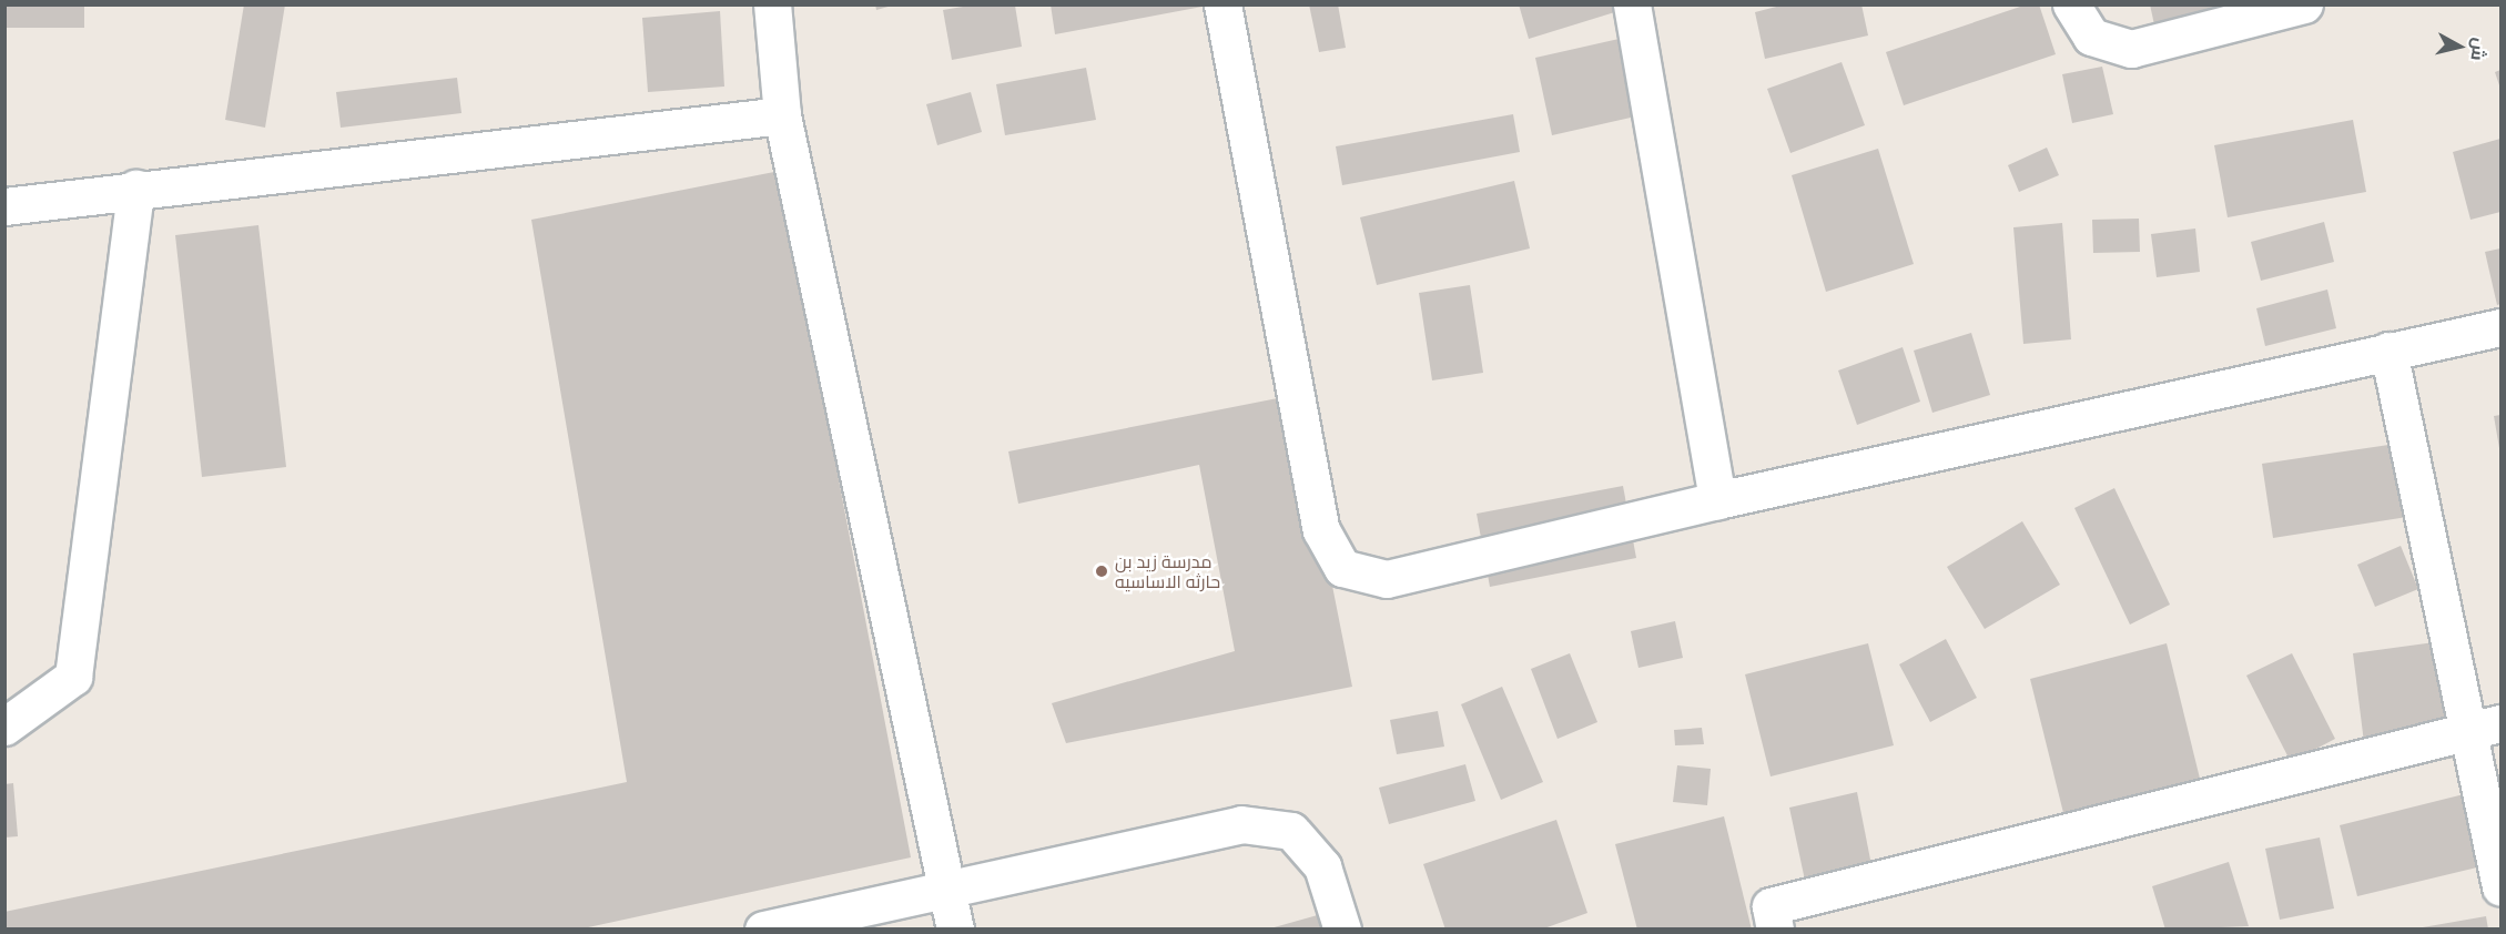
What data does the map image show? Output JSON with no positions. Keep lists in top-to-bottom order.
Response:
{
  "places": ["مدرسة زيد بن حارثه الاساسيه"],
  "north": "right"
}
